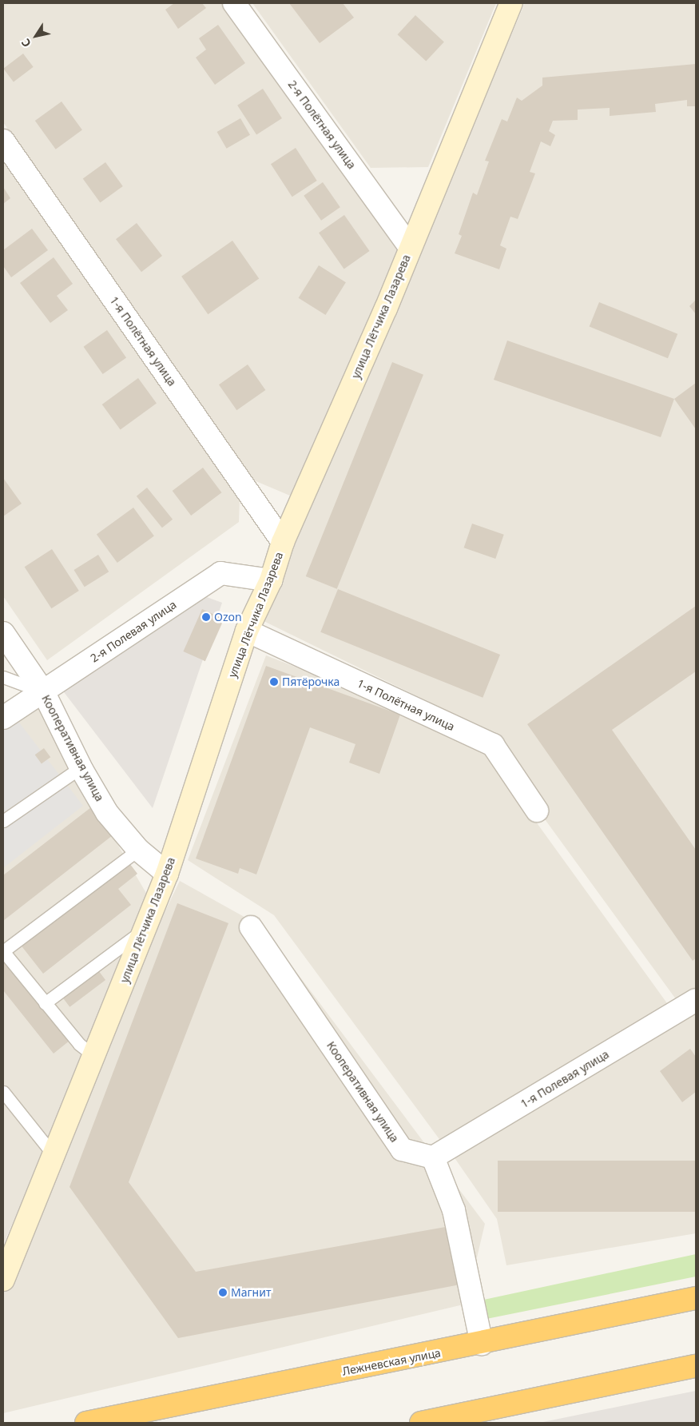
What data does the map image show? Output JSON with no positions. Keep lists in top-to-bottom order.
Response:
{
  "streets": {
    "highway": ["Лежневская улица"],
    "street": [
      "2-я Полётная улица",
      "улица Лётчика Лазарева",
      "1-я Полётная улица",
      "2-я Полевая улица",
      "Кооперативная улица",
      "1-я Полевая улица"
    ]
  },
  "crossings": [
    ["2-я Полётная улица", "улица Лётчика Лазарева"],
    ["улица Лётчика Лазарева", "1-я Полётная улица"],
    ["улица Лётчика Лазарева", "2-я Полевая улица"],
    ["улица Лётчика Лазарева", "Кооперативная улица"],
    ["2-я Полевая улица", "Кооперативная улица"],
    ["Кооперативная улица", "1-я Полевая улица"]
  ],
  "places": ["Ozon", "Пятёрочка", "Магнит"],
  "north": "bottom left"
}
